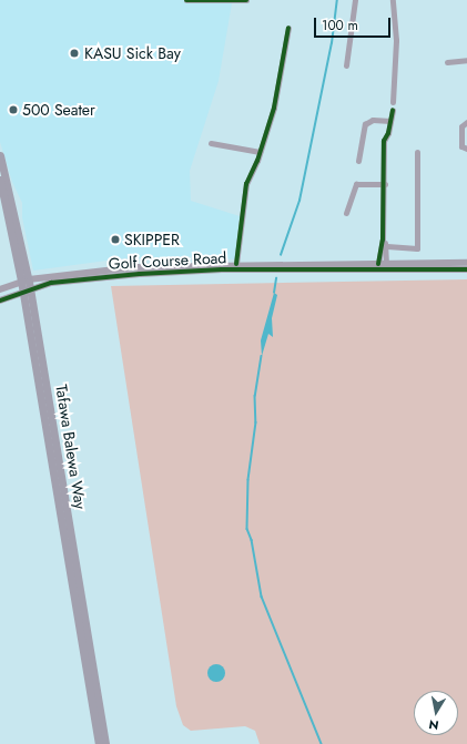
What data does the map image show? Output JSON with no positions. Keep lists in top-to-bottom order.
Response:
{
  "streets": {
    "main road": ["Tafawa Balewa Way"],
    "street": ["Golf Course Road"]
  },
  "crossings": [
    ["Golf Course Road", "Tafawa Balewa Way"]
  ],
  "places": ["KASU Sick Bay", "500 Seater", "SKIPPER"],
  "scale_bar": "100 m",
  "north": "bottom"
}
